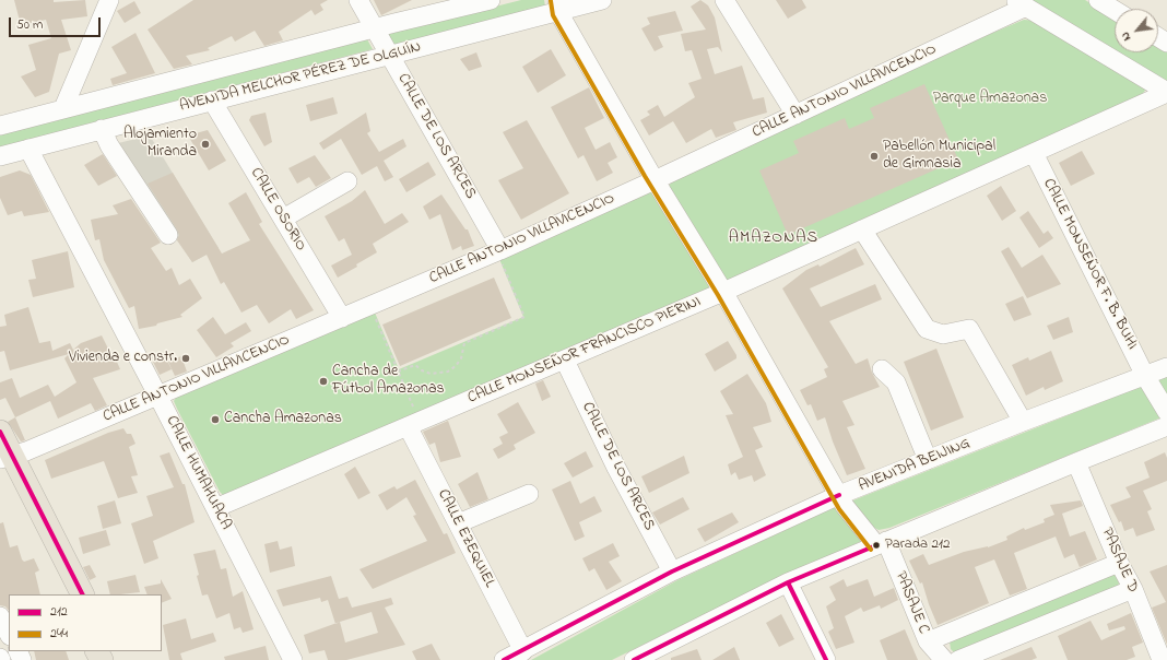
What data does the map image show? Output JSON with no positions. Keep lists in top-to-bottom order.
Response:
{
  "streets": {
    "street": [
      "AVENIDA MELCHOR PÉREZ DE OLGUÍN",
      "CALLE ANTONIO VILLAVICENCIO",
      "CALLE DE LOS ARCES",
      "CALLE OSORIO",
      "CALLE MONSEÑOR F. B. BUHI",
      "CALLE MONSEÑOR FRANCISCO PIERINI",
      "AVENIDA BEIJING",
      "CALLE HUMAHUACA",
      "CALLE EZEQUIEL",
      "PASAJE D",
      "PASAJE C"
    ]
  },
  "crossings": [
    ["AVENIDA MELCHOR PÉREZ DE OLGUÍN", "CALLE DE LOS ARCES"],
    ["AVENIDA MELCHOR PÉREZ DE OLGUÍN", "CALLE OSORIO"],
    ["AVENIDA MELCHOR PÉREZ DE OLGUÍN", "CALLE HUMAHUACA"],
    ["AVENIDA MELCHOR PÉREZ DE OLGUÍN", "PASAJE C"],
    ["CALLE ANTONIO VILLAVICENCIO", "CALLE DE LOS ARCES"],
    ["CALLE ANTONIO VILLAVICENCIO", "CALLE OSORIO"],
    ["CALLE ANTONIO VILLAVICENCIO", "CALLE HUMAHUACA"],
    ["CALLE ANTONIO VILLAVICENCIO", "PASAJE C"],
    ["CALLE DE LOS ARCES", "CALLE MONSEÑOR FRANCISCO PIERINI"],
    ["CALLE DE LOS ARCES", "AVENIDA BEIJING"],
    ["CALLE MONSEÑOR F. B. BUHI", "CALLE MONSEÑOR FRANCISCO PIERINI"],
    ["CALLE MONSEÑOR F. B. BUHI", "AVENIDA BEIJING"],
    ["CALLE MONSEÑOR FRANCISCO PIERINI", "CALLE HUMAHUACA"],
    ["CALLE MONSEÑOR FRANCISCO PIERINI", "CALLE EZEQUIEL"],
    ["CALLE MONSEÑOR FRANCISCO PIERINI", "PASAJE C"],
    ["AVENIDA BEIJING", "CALLE EZEQUIEL"],
    ["AVENIDA BEIJING", "PASAJE C"]
  ],
  "districts": ["AMAZONAS"],
  "parks": ["Parque Amazonas"],
  "places": [
    "Alojamiento Miranda",
    "Pabellón Municipal de Gimnasia",
    "Vivienda e constr.",
    "Cancha de Fútbol Amazonas",
    "Cancha Amazonas",
    "Parada 212"
  ],
  "lines": ["transit line 244", "transit line 212"],
  "legend": ["212", "244"],
  "scale_bar": "50 m",
  "north": "bottom left"
}
